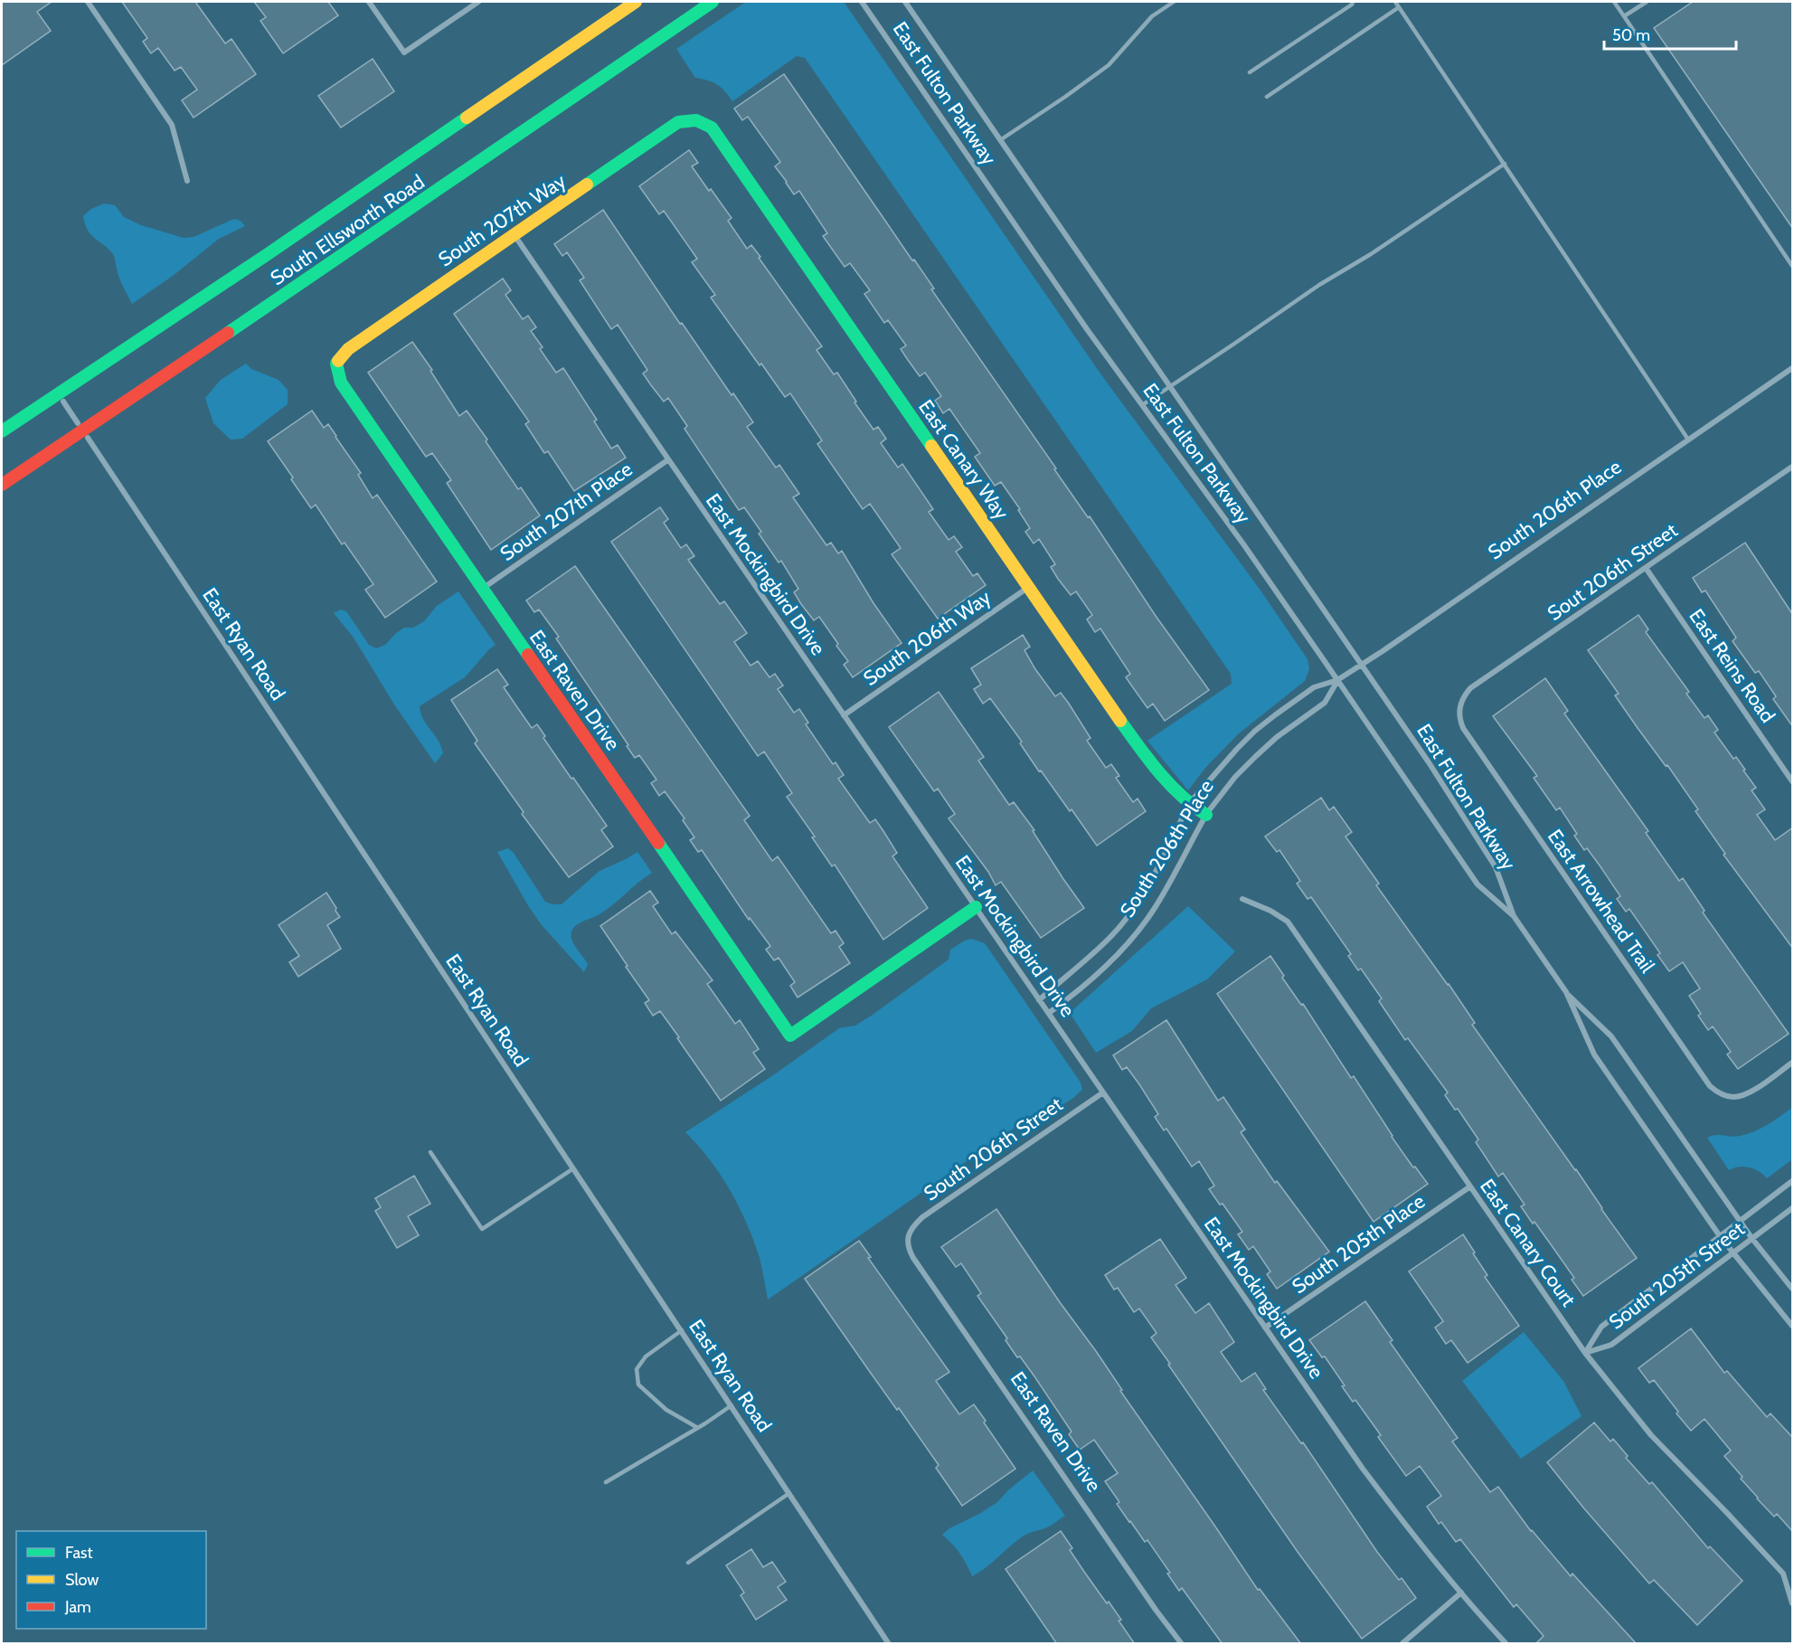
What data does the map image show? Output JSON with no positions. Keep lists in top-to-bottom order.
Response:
{
  "streets": {
    "street": [
      "East Fulton Parkway",
      "South 207th Way",
      "South Ellsworth Road",
      "East Canary Way",
      "South 206th Place",
      "South 207th Place",
      "Sout 206th Street",
      "East Mockingbird Drive",
      "South 206th Way",
      "East Ryan Road",
      "East Reins Road",
      "East Raven Drive",
      "East Arrowhead Trail",
      "South 206th Street",
      "East Canary Court",
      "South 205th Place",
      "South 205th Street"
    ]
  },
  "crossings": [
    ["East Fulton Parkway", "South 206th Place"],
    ["East Fulton Parkway", "South 205th Street"],
    ["South 207th Way", "East Canary Way"],
    ["South 207th Way", "East Mockingbird Drive"],
    ["South 207th Way", "East Raven Drive"],
    ["South Ellsworth Road", "East Ryan Road"],
    ["East Canary Way", "South 206th Place"],
    ["East Canary Way", "South 206th Way"],
    ["South 206th Place", "East Mockingbird Drive"],
    ["South 207th Place", "East Mockingbird Drive"],
    ["South 207th Place", "East Raven Drive"],
    ["Sout 206th Street", "East Reins Road"],
    ["Sout 206th Street", "East Arrowhead Trail"],
    ["East Mockingbird Drive", "South 206th Way"],
    ["East Mockingbird Drive", "East Raven Drive"],
    ["East Mockingbird Drive", "South 206th Street"],
    ["East Mockingbird Drive", "South 205th Place"],
    ["East Raven Drive", "South 206th Street"],
    ["East Canary Court", "South 205th Place"],
    ["East Canary Court", "South 205th Street"]
  ],
  "legend": ["Fast", "Slow", "Jam"],
  "scale_bar": "50 m"
}
